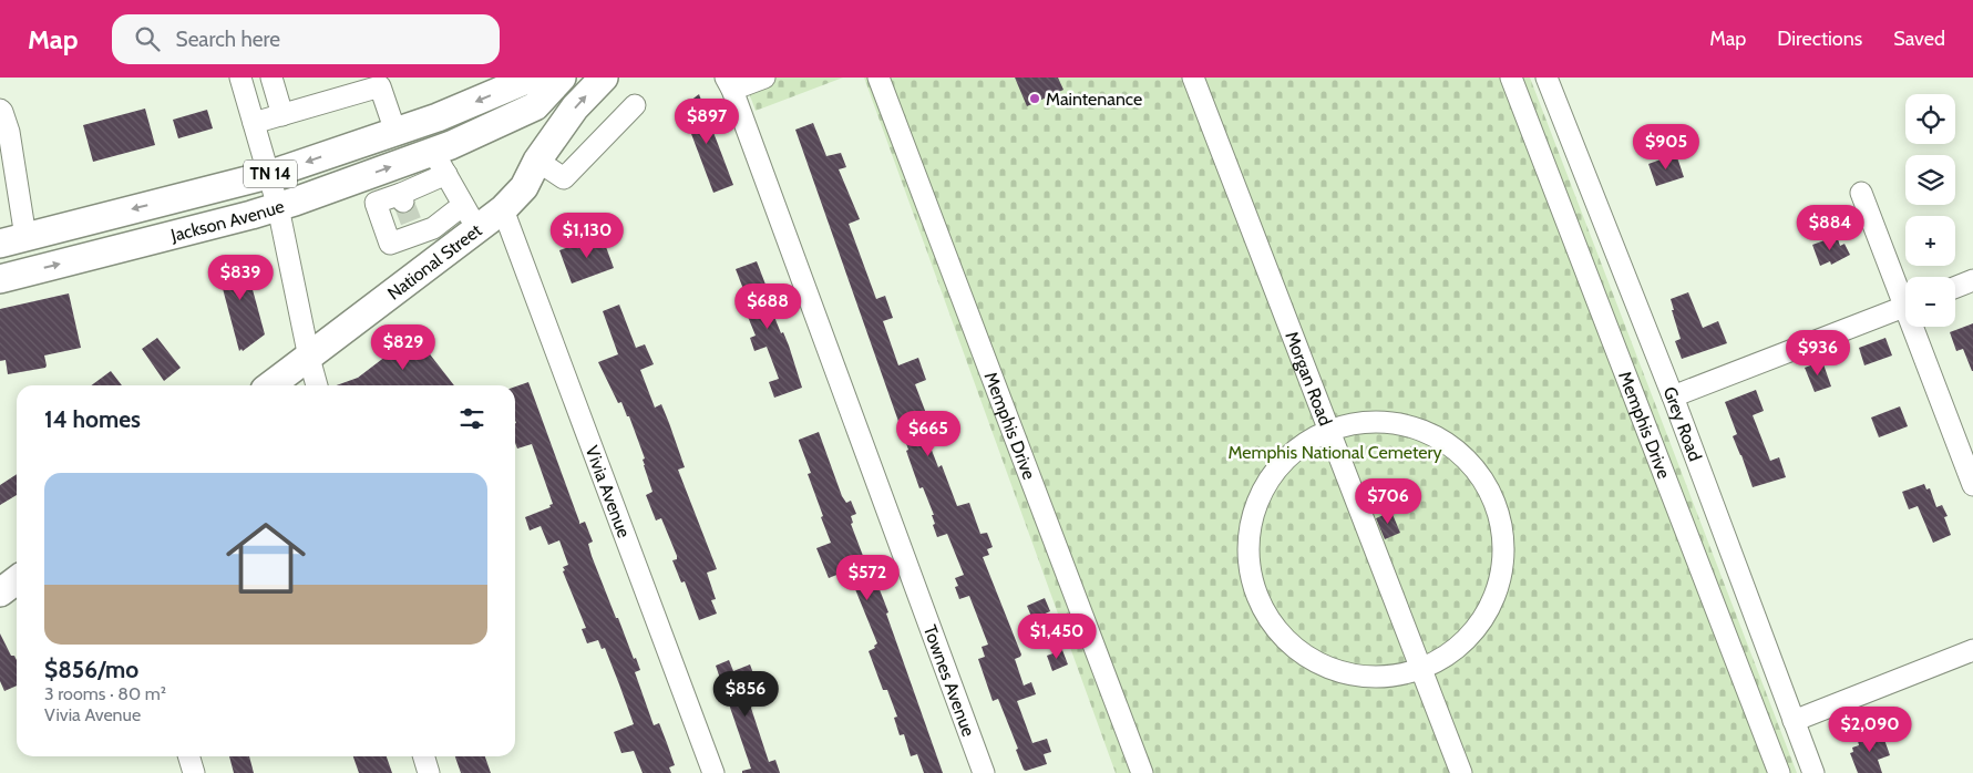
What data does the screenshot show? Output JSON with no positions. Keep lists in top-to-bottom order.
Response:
{
  "streets": {
    "main road": ["TN 14", "Jackson Avenue", "National Street"],
    "street": [
      "Morgan Road",
      "Grey Road",
      "Memphis Drive",
      "Vivia Avenue",
      "Townes Avenue"
    ]
  },
  "crossings": [
    ["Jackson Avenue", "National Street"],
    ["National Street", "Vivia Avenue"]
  ],
  "parks": ["Memphis National Cemetery"],
  "places": ["Maintenance"],
  "page": {
    "header": "Map",
    "search": "Search here",
    "nav": ["Map", "Directions", "Saved"],
    "map_buttons": ["+", "−"],
    "price": [
      "$897",
      "$905",
      "$884",
      "$1,130",
      "$839",
      "$688",
      "$829",
      "$936",
      "$665",
      "$706",
      "$572",
      "$1,450",
      "$856",
      "$2,090"
    ],
    "heading": "14 homes",
    "list": [
      {
        "name": "$856/mo",
        "note": "3 rooms · 80 m² · Vivia Avenue"
      }
    ]
  }
}
